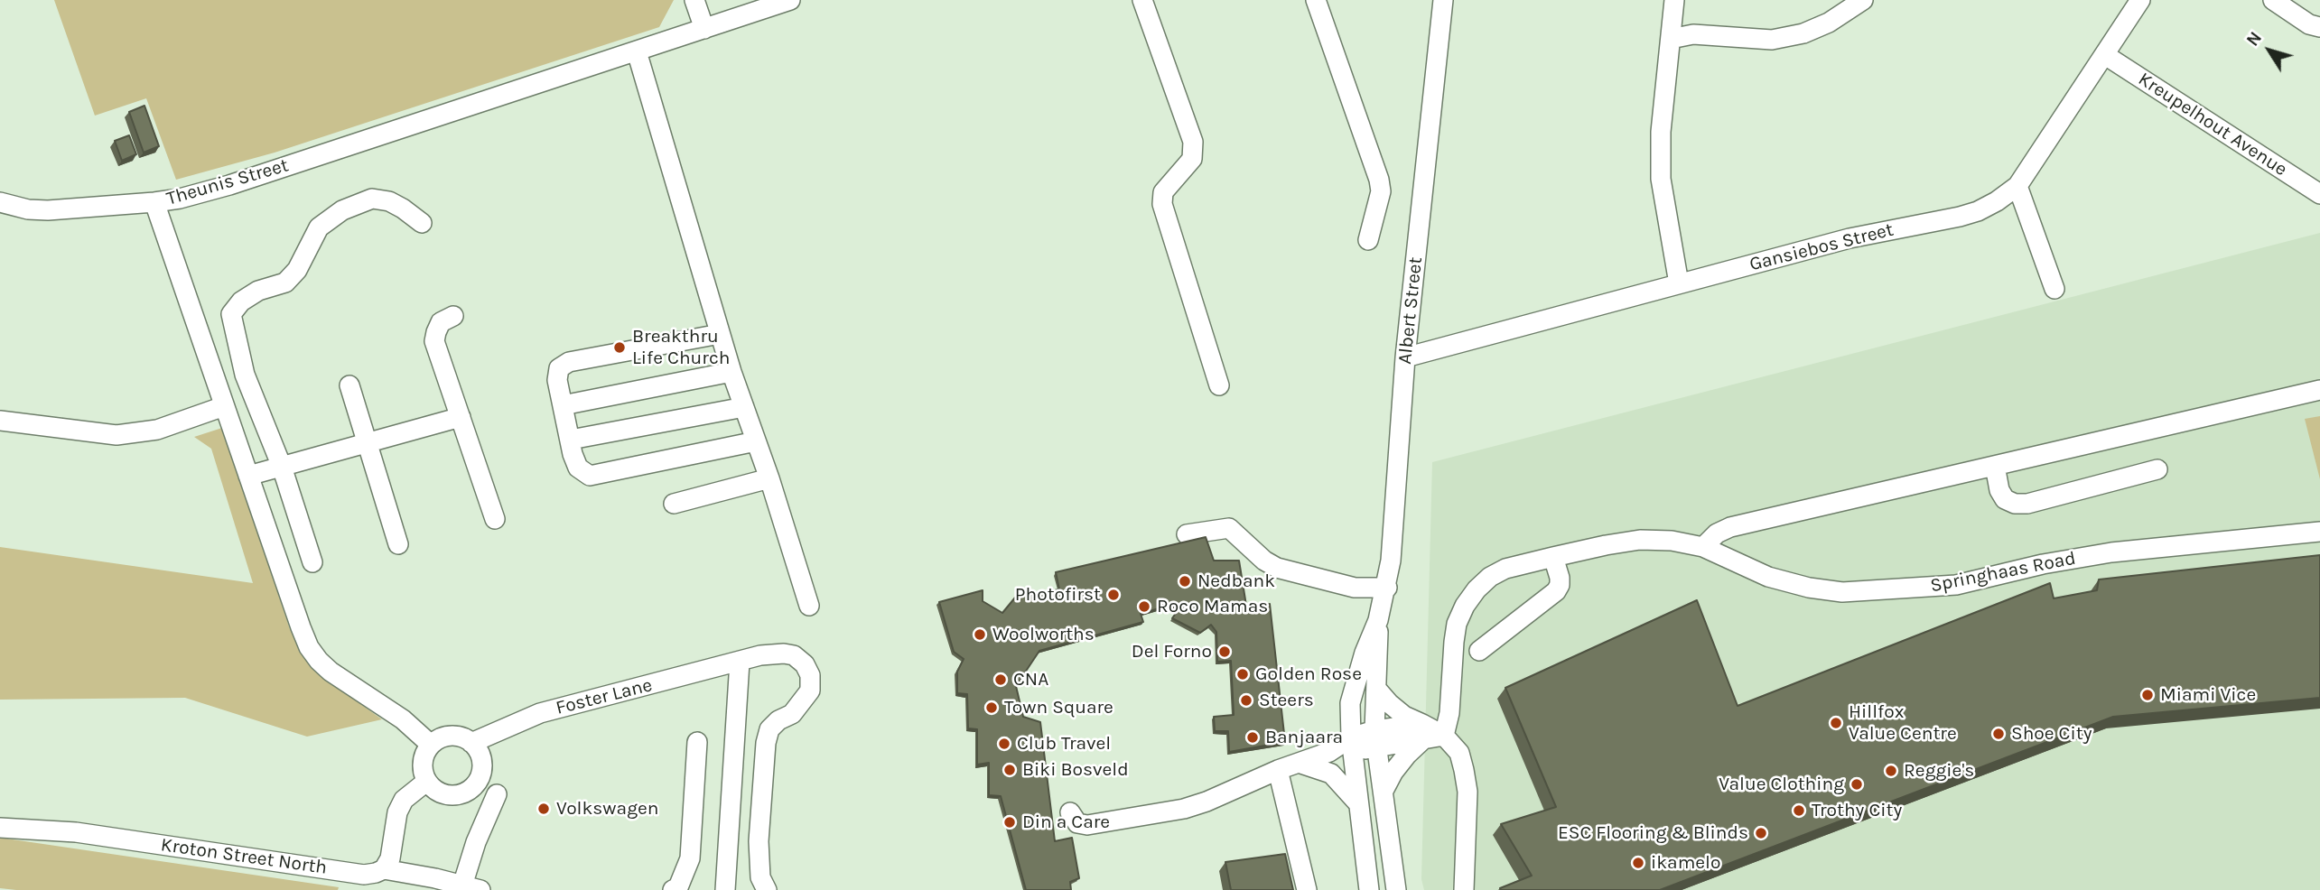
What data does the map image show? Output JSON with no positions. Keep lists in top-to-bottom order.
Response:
{
  "streets": {
    "street": [
      "Kreupelhout Avenue",
      "Theunis Street",
      "Gansiebos Street",
      "Albert Street",
      "Springhaas Road",
      "Foster Lane",
      "Kroton Street North"
    ]
  },
  "crossings": [
    ["Kreupelhout Avenue", "Gansiebos Street"],
    ["Theunis Street", "Foster Lane"],
    ["Gansiebos Street", "Albert Street"]
  ],
  "places": [
    "Breakthru Life Church",
    "Nedbank",
    "Photofirst",
    "Roco Mamas",
    "Woolworths",
    "Del Forno",
    "Golden Rose",
    "CNA",
    "Miami Vice",
    "Steers",
    "Town Square",
    "Hillfox Value Centre",
    "Shoe City",
    "Banjaara",
    "Club Travel",
    "Biki Bosveld",
    "Reggie's",
    "Value Clothing",
    "Volkswagen",
    "Trothy City",
    "Din a Care",
    "ESC Flooring & Blinds",
    "ikamelo"
  ],
  "north": "top left"
}
